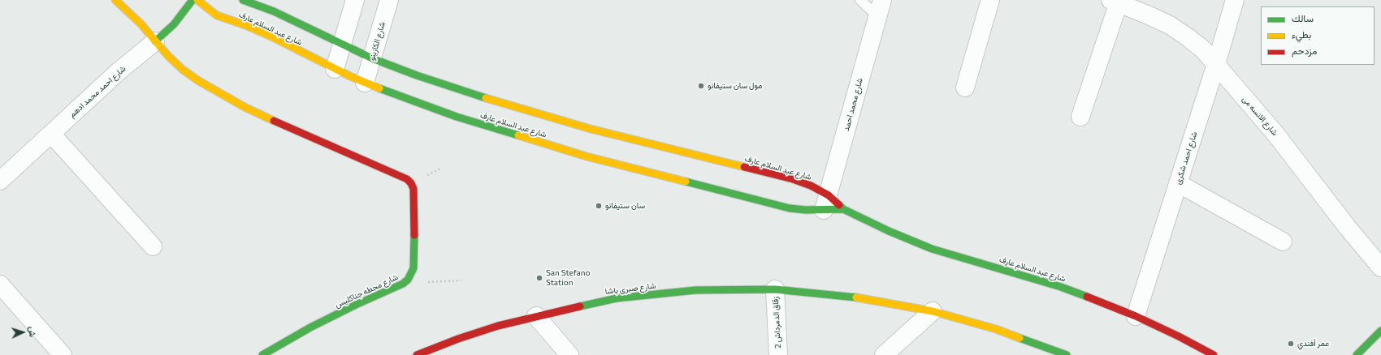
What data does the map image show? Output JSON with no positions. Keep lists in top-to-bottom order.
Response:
{
  "streets": {
    "street": [
      "شارع عبد السلام عارف",
      "شارع الكازينو",
      "شارع احمد محمد ادهم",
      "شارع محمد احمد",
      "شارع الانسه مى",
      "شارع احمد شكرى",
      "شارع صبرى باشا",
      "شارع محطه جناكليس",
      "زقاق الدمرداش 2"
    ]
  },
  "crossings": [
    ["شارع عبد السلام عارف", "شارع الكازينو"],
    ["شارع عبد السلام عارف", "شارع محمد احمد"],
    ["شارع عبد السلام عارف", "شارع احمد شكرى"],
    ["شارع احمد محمد ادهم", "شارع محطه جناكليس"],
    ["شارع الانسه مى", "شارع احمد شكرى"],
    ["شارع صبرى باشا", "زقاق الدمرداش 2"]
  ],
  "places": [
    "مول سان ستيفانو",
    "سان ستيفانو",
    "San Stefano Station",
    "عمر أفندي"
  ],
  "legend": ["سالك", "بطيء", "مزدحم"],
  "north": "right"
}
